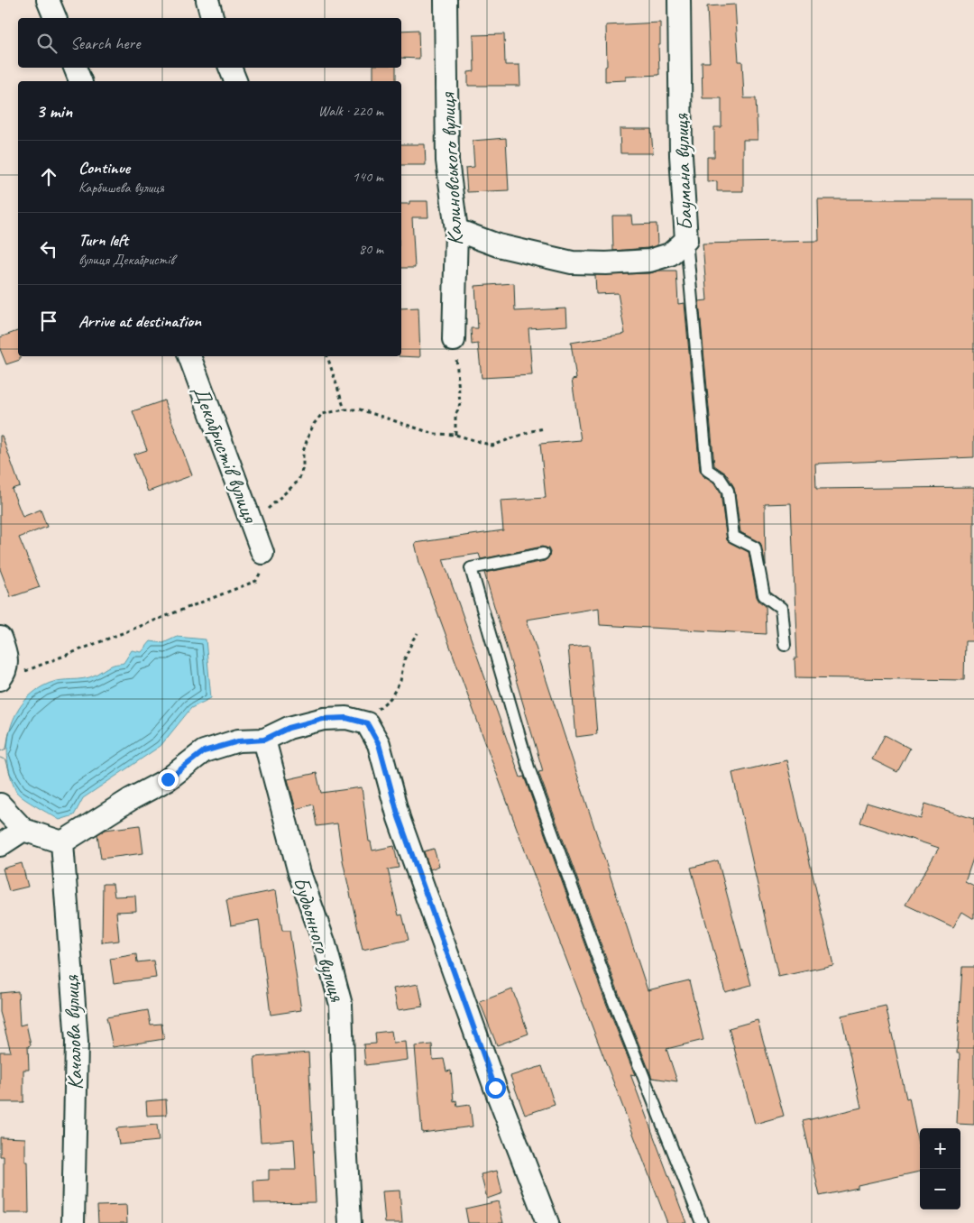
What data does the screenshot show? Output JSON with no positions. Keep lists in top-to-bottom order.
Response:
{
  "streets": {
    "street": [
      "Калиновського вулиця",
      "Баумана вулиця",
      "Декабристів вулиця",
      "Будьонного вулиця",
      "Качалова вулиця"
    ]
  },
  "crossings": [
    ["Калиновського вулиця", "Баумана вулиця"]
  ],
  "page": {
    "search": "Search here",
    "heading": ["3 min", "Walk · 220 m"],
    "list": [
      ["Continue", "Карбишева вулиця", "140 m"],
      ["Turn left", "вулиця Декабристів", "80 m"],
      "Arrive at destination"
    ],
    "map_buttons": ["+", "−"]
  }
}
